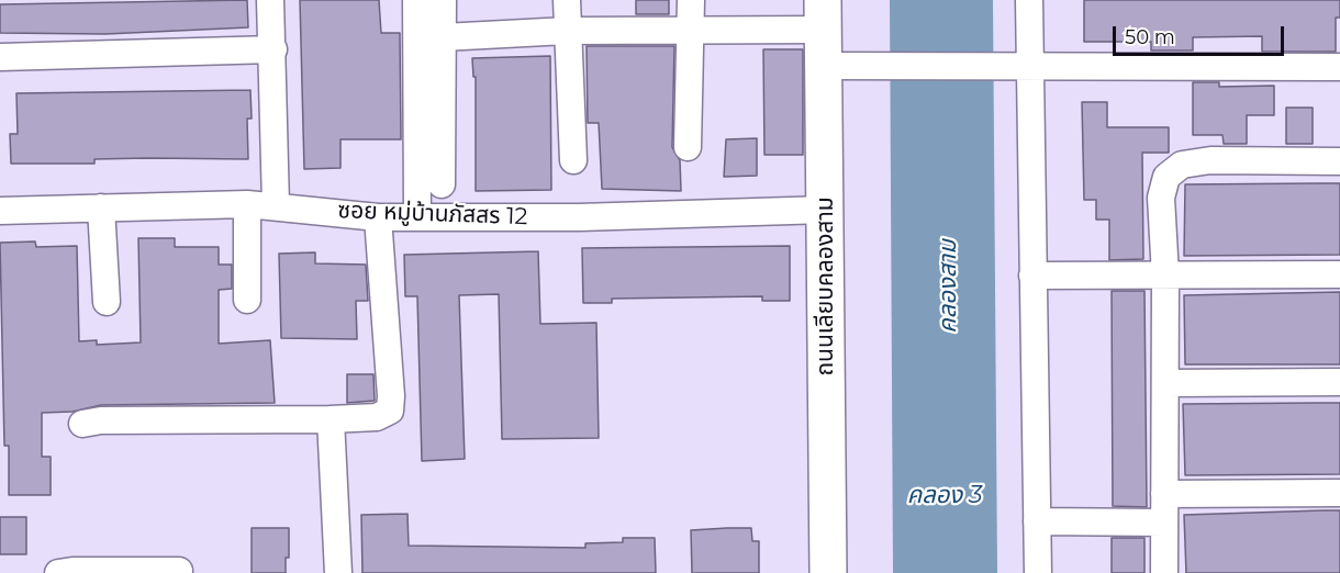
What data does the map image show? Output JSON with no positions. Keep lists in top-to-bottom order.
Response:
{
  "streets": {
    "main road": ["ถนนเลียบคลองสาม"],
    "street": ["ซอย หมู่บ้านภัสสร 12"]
  },
  "crossings": [
    ["ซอย หมู่บ้านภัสสร 12", "ถนนเลียบคลองสาม"]
  ],
  "water": ["คลองสาม", "คลอง 3"],
  "scale_bar": "50 m"
}
